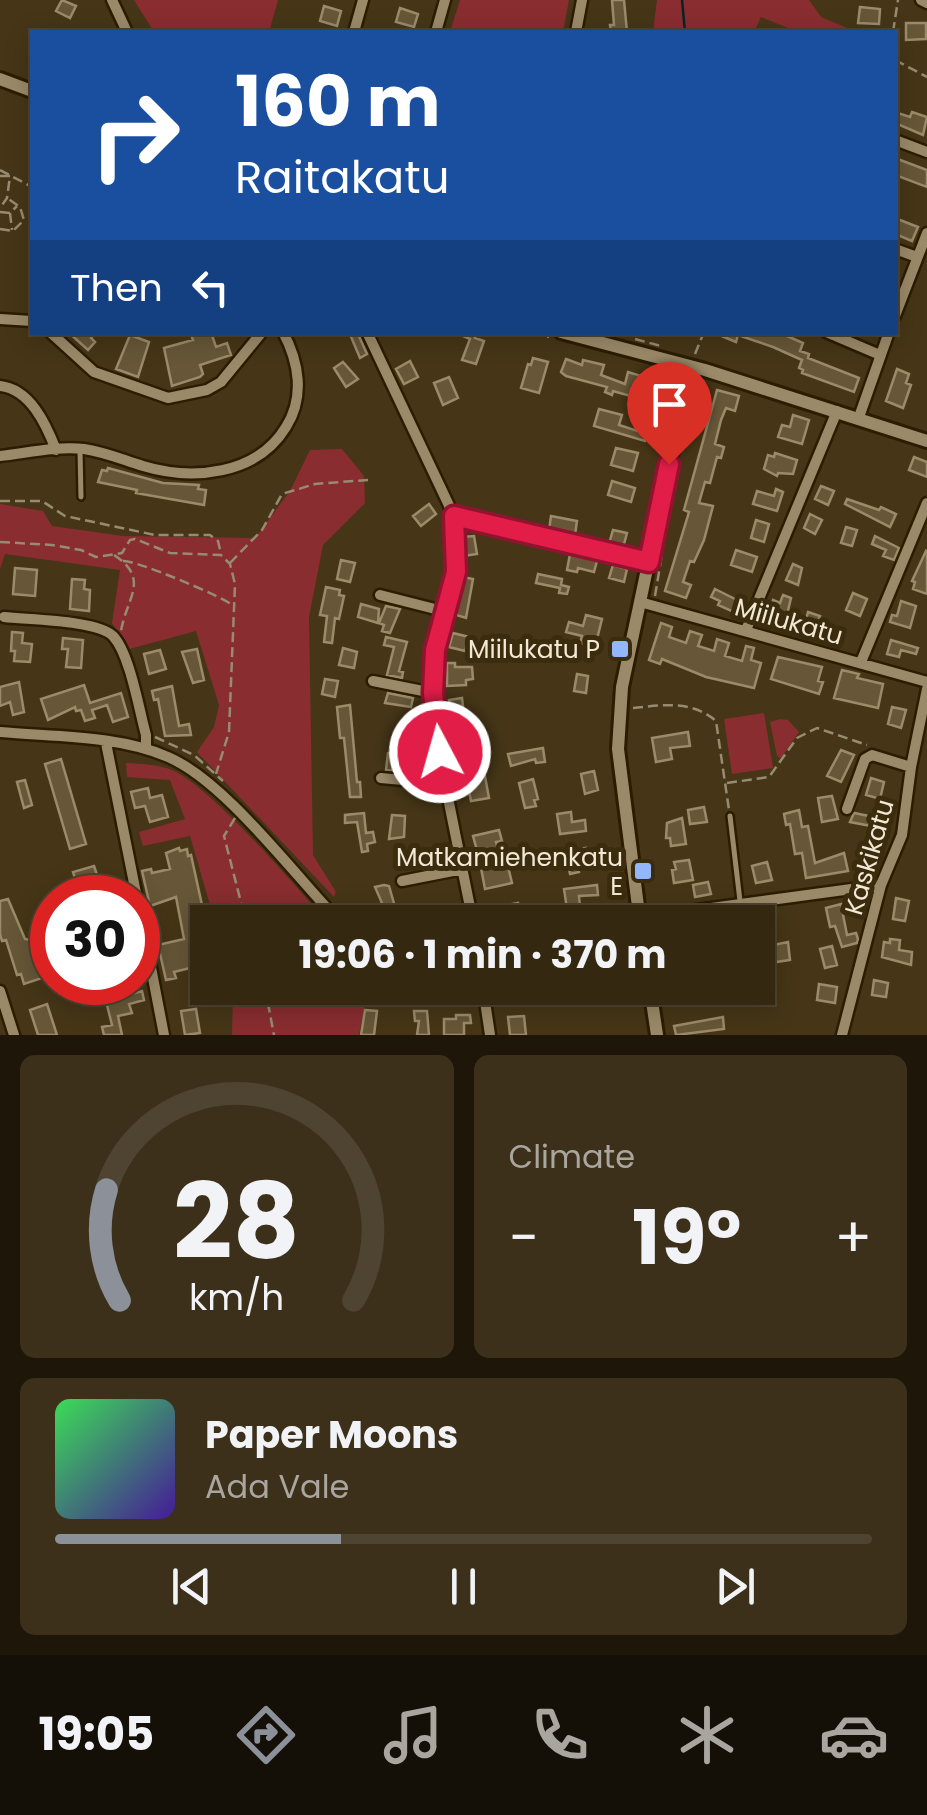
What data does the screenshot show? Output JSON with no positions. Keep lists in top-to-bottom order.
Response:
{
  "streets": {
    "street": ["Miilukatu", "Kaskikatu"]
  },
  "crossings": [
    ["Miilukatu", "Kaskikatu"]
  ],
  "places": {
    "transit": ["Miilukatu P", "Matkamiehenkatu E"]
  },
  "page": {
    "turn": ["160 m", "Raitakatu"],
    "then": "Then",
    "limit": "30",
    "trip": "19:06 · 1 min · 370 m",
    "tile": "Climate",
    "heat": ["−", "19°", "+"],
    "song": ["Paper Moons", "Ada Vale"],
    "tabs": "19:05",
    "gauge": ["28", "km/h"]
  }
}
